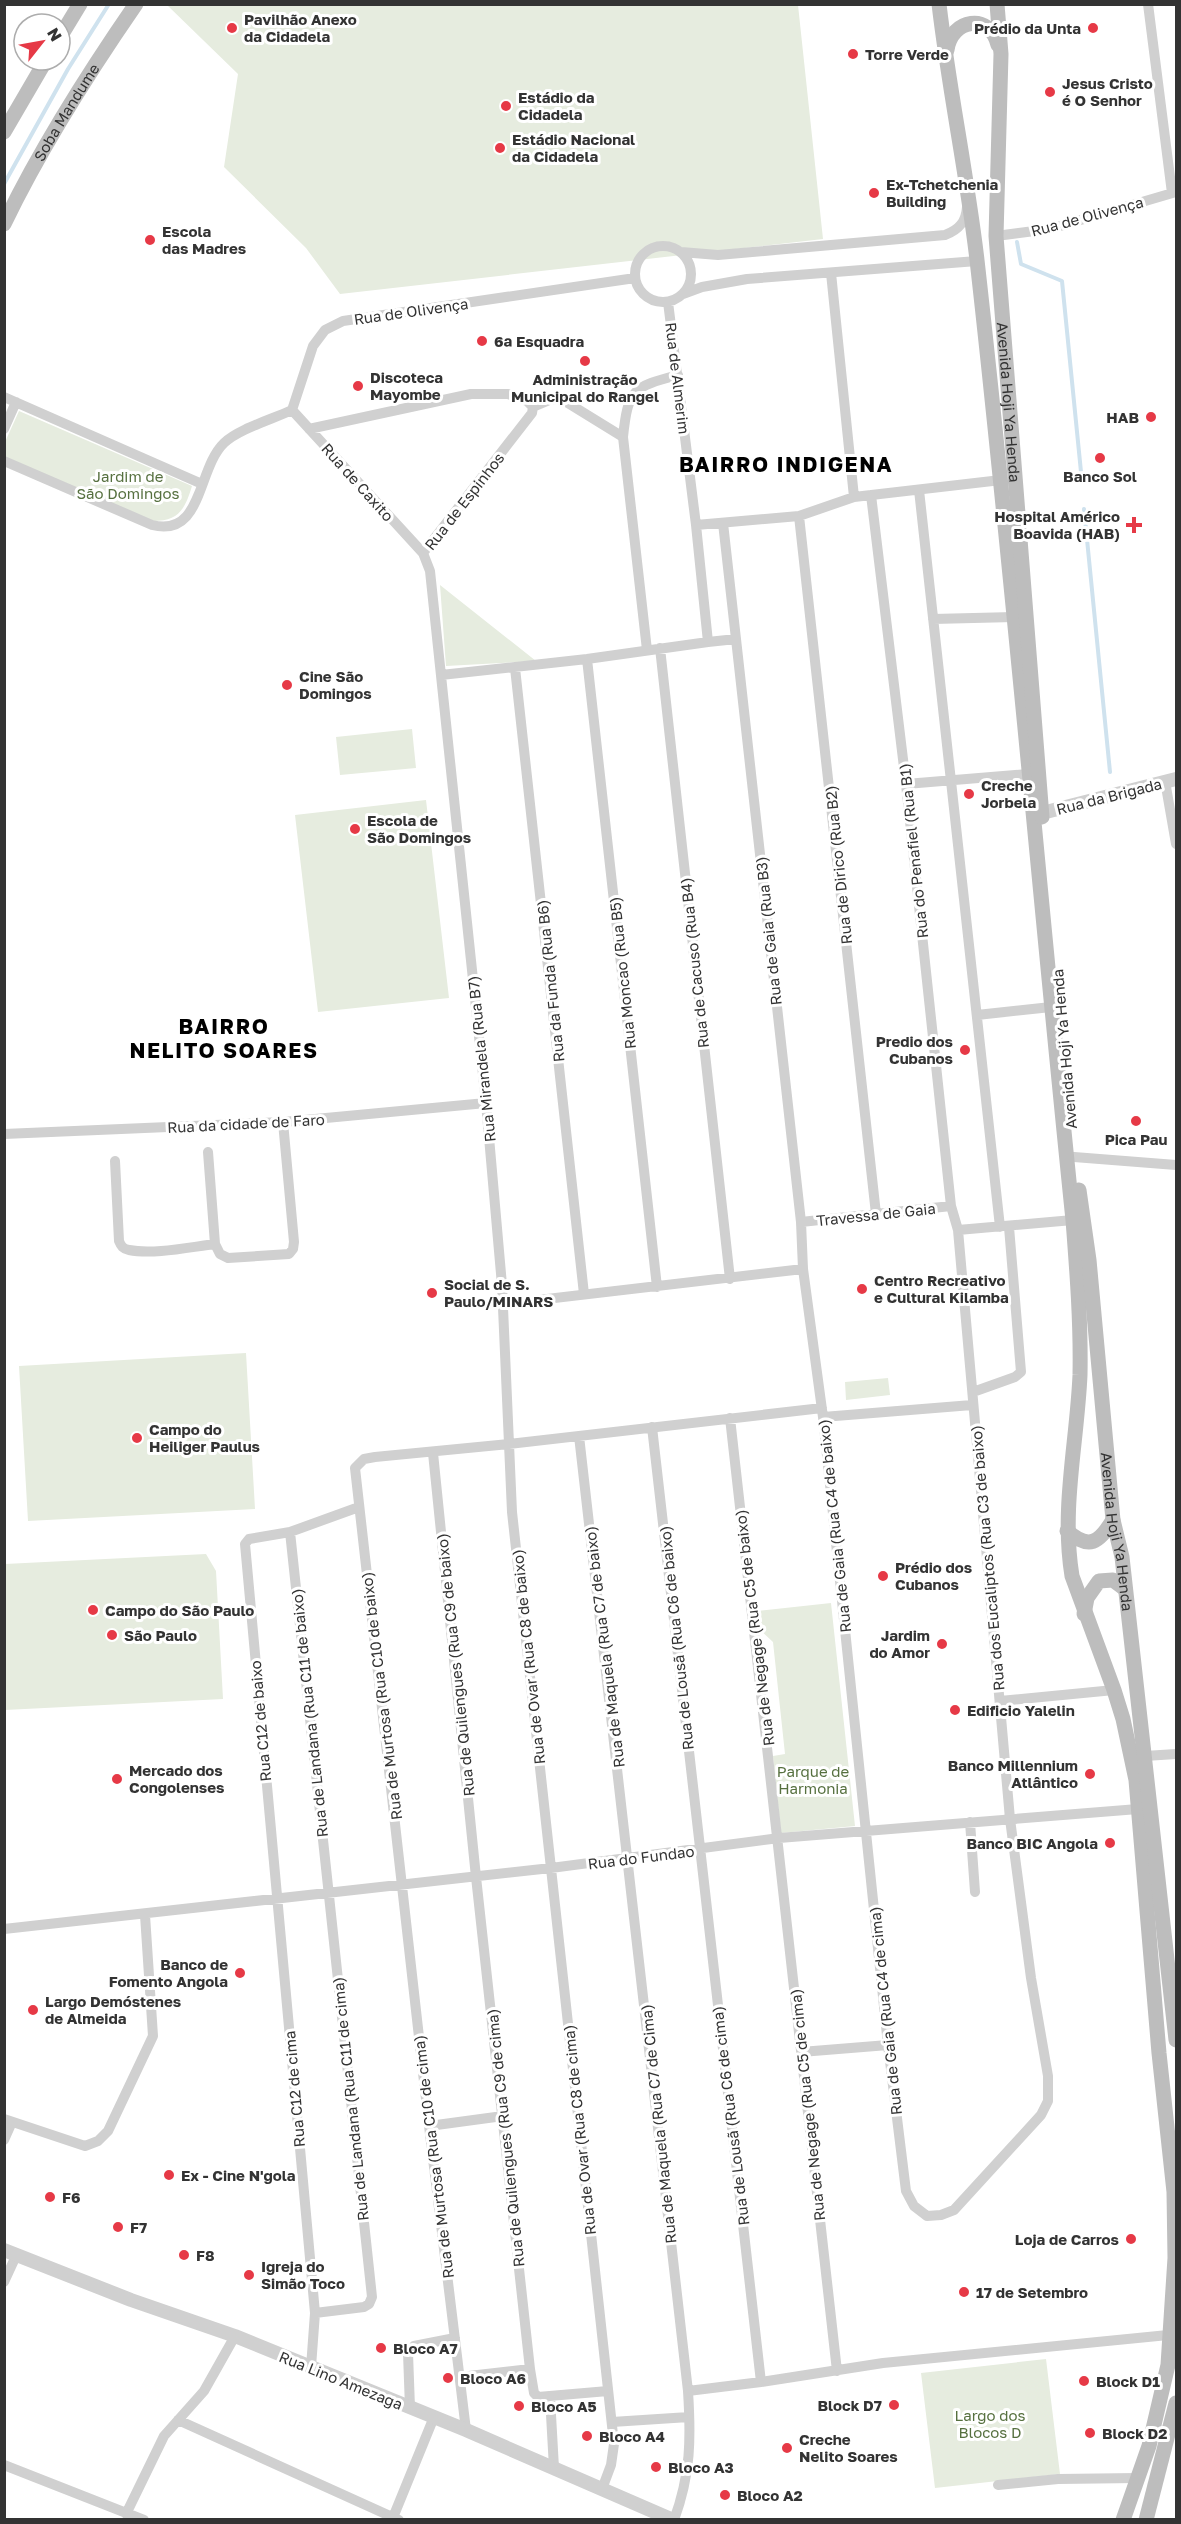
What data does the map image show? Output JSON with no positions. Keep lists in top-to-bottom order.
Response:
{
  "streets": {
    "main road": ["Soba Mandume", "Avenida Hoji Ya Henda"],
    "street": [
      "Rua de Olivença",
      "Rua de Almerim",
      "Rua de Caxito",
      "Rua de Espinhos",
      "Rua da Brigada",
      "Rua do Penafiel (Rua B1)",
      "Rua de Dirico (Rua B2)",
      "Rua de Gaia (Rua B3)",
      "Rua de Cacuso (Rua B4)",
      "Rua Moncao (Rua B5)",
      "Rua da Funda (Rua B6)",
      "Rua Mirandela (Rua B7)",
      "Rua da cidade de Faro",
      "Travessa de Gaia",
      "Rua de Gaia (Rua C4 de baixo)",
      "Rua dos Eucaliptos (Rua C3 de baixo)",
      "Rua de Negage (Rua C5 de baixo)",
      "Rua de Lousã (Rua C6 de baixo)",
      "Rua de Maquela (Rua C7 de baixo)",
      "Rua de Ovar (Rua C8 de baixo)",
      "Rua de Quilengues (Rua C9 de baixo)",
      "Rua de Murtosa (Rua C10 de baixo)",
      "Rua de Landana (Rua C11 de baixo)",
      "Rua C12 de baixo",
      "Rua do Fundao",
      "Rua de Gaia (Rua C4 de cima)",
      "Rua C12 de cima",
      "Rua de Landana (Rua C11 de cima)",
      "Rua de Negage (Rua C5 de cima)",
      "Rua de Lousã (Rua C6 de cima)",
      "Rua de Maquela (Rua C7 de Cima)",
      "Rua de Ovar (Rua C8 de cima)",
      "Rua de Quilengues (Rua C9 de cima)",
      "Rua de Murtosa (Rua C10 de cima)",
      "Rua Lino Amezaga"
    ]
  },
  "crossings": [
    ["Rua de Olivença", "Rua de Almerim"],
    ["Rua de Olivença", "Avenida Hoji Ya Henda"],
    ["Rua de Olivença", "Rua de Caxito"],
    ["Avenida Hoji Ya Henda", "Rua da Brigada"],
    ["Avenida Hoji Ya Henda", "Rua do Fundao"],
    ["Rua de Caxito", "Rua de Espinhos"],
    ["Rua de Espinhos", "Rua Mirandela (Rua B7)"],
    ["Rua do Penafiel (Rua B1)", "Travessa de Gaia"],
    ["Rua do Penafiel (Rua B1)", "Rua dos Eucaliptos (Rua C3 de baixo)"],
    ["Rua de Dirico (Rua B2)", "Travessa de Gaia"],
    ["Rua de Gaia (Rua B3)", "Travessa de Gaia"],
    ["Rua de Gaia (Rua B3)", "Rua de Gaia (Rua C4 de baixo)"],
    ["Rua Mirandela (Rua B7)", "Rua da cidade de Faro"],
    ["Rua Mirandela (Rua B7)", "Rua de Ovar (Rua C8 de baixo)"],
    ["Travessa de Gaia", "Rua de Gaia (Rua C4 de baixo)"],
    ["Rua de Gaia (Rua C4 de baixo)", "Rua do Fundao"],
    ["Rua de Gaia (Rua C4 de baixo)", "Rua de Gaia (Rua C4 de cima)"],
    ["Rua dos Eucaliptos (Rua C3 de baixo)", "Rua do Fundao"],
    ["Rua dos Eucaliptos (Rua C3 de baixo)", "Rua de Gaia (Rua C4 de cima)"],
    ["Rua de Negage (Rua C5 de baixo)", "Rua do Fundao"],
    ["Rua de Negage (Rua C5 de baixo)", "Rua de Negage (Rua C5 de cima)"],
    ["Rua de Lousã (Rua C6 de baixo)", "Rua do Fundao"],
    ["Rua de Lousã (Rua C6 de baixo)", "Rua de Lousã (Rua C6 de cima)"],
    ["Rua de Maquela (Rua C7 de baixo)", "Rua do Fundao"],
    ["Rua de Maquela (Rua C7 de baixo)", "Rua de Maquela (Rua C7 de Cima)"],
    ["Rua de Ovar (Rua C8 de baixo)", "Rua do Fundao"],
    ["Rua de Ovar (Rua C8 de baixo)", "Rua de Ovar (Rua C8 de cima)"],
    ["Rua de Quilengues (Rua C9 de baixo)", "Rua de Murtosa (Rua C10 de baixo)"],
    ["Rua de Quilengues (Rua C9 de baixo)", "Rua do Fundao"],
    ["Rua de Quilengues (Rua C9 de baixo)", "Rua de Quilengues (Rua C9 de cima)"],
    ["Rua de Murtosa (Rua C10 de baixo)", "Rua do Fundao"],
    ["Rua de Murtosa (Rua C10 de baixo)", "Rua de Murtosa (Rua C10 de cima)"],
    ["Rua de Landana (Rua C11 de baixo)", "Rua C12 de baixo"],
    ["Rua de Landana (Rua C11 de baixo)", "Rua do Fundao"],
    ["Rua de Landana (Rua C11 de baixo)", "Rua de Landana (Rua C11 de cima)"],
    ["Rua C12 de baixo", "Rua do Fundao"],
    ["Rua C12 de baixo", "Rua C12 de cima"],
    ["Rua do Fundao", "Rua de Gaia (Rua C4 de cima)"],
    ["Rua do Fundao", "Rua C12 de cima"],
    ["Rua do Fundao", "Rua de Landana (Rua C11 de cima)"],
    ["Rua do Fundao", "Rua de Negage (Rua C5 de cima)"],
    ["Rua do Fundao", "Rua de Lousã (Rua C6 de cima)"],
    ["Rua do Fundao", "Rua de Maquela (Rua C7 de Cima)"],
    ["Rua do Fundao", "Rua de Ovar (Rua C8 de cima)"],
    ["Rua do Fundao", "Rua de Quilengues (Rua C9 de cima)"],
    ["Rua do Fundao", "Rua de Murtosa (Rua C10 de cima)"],
    ["Rua C12 de cima", "Rua de Landana (Rua C11 de cima)"],
    ["Rua C12 de cima", "Rua Lino Amezaga"],
    ["Rua de Maquela (Rua C7 de Cima)", "Rua Lino Amezaga"],
    ["Rua de Ovar (Rua C8 de cima)", "Rua Lino Amezaga"],
    ["Rua de Murtosa (Rua C10 de cima)", "Rua Lino Amezaga"]
  ],
  "districts": ["BAIRRO INDIGENA", "BAIRRO NELITO SOARES"],
  "parks": ["Jardim de São Domingos", "Parque de Harmonia", "Largo dos Blocos D"],
  "places": {
    "other": [
      "Pavilhão Anexo da Cidadela",
      "Prédio da Unta",
      "Torre Verde",
      "Jesus Cristo é O Senhor",
      "Estádio da Cidadela",
      "Estádio Nacional da Cidadela",
      "Ex-Tchetchenia Building",
      "Escola das Madres",
      "6ª Esquadra",
      "Administração Municipal do Rangel",
      "Discoteca Mayombe",
      "HAB",
      "Banco Sol",
      "Cine São Domingos",
      "Creche Jorbela",
      "Escola de São Domingos",
      "Predio dos Cubanos",
      "Pica Pau",
      "Centro Recreativo e Cultural Kilamba",
      "Social de S. Paulo/MINARS",
      "Campo do Heiliger Paulus",
      "Prédio dos Cubanos",
      "Campo do São Paulo",
      "São Paulo",
      "Jardim do Amor",
      "Edificio Yalelin",
      "Banco Millennium Atlântico",
      "Mercado dos Congolenses",
      "Banco BIC Angola",
      "Banco de Fomento Angola",
      "Largo Demóstenes de Almeida",
      "Ex - Cine N'gola",
      "F6",
      "F7",
      "Loja de Carros",
      "F8",
      "Igreja do Simão Toco",
      "17 de Setembro",
      "Bloco A7",
      "Bloco A6",
      "Block D1",
      "Block D7",
      "Bloco A5",
      "Block D2",
      "Bloco A4",
      "Creche Nelito Soares",
      "Bloco A3",
      "Bloco A2"
    ],
    "health": ["Hospital Américo Boavida (HAB)"]
  },
  "north": "top right"
}
